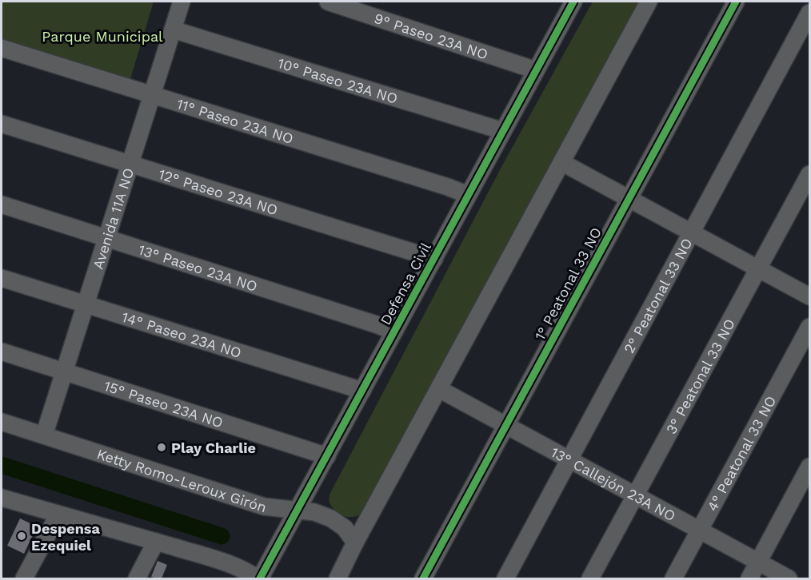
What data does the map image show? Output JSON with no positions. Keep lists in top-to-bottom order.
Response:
{
  "streets": {
    "street": [
      "9° Paseo 23A NO",
      "10° Paseo 23A NO",
      "11° Paseo 23A NO",
      "12° Paseo 23A NO",
      "Avenida 11A NO",
      "13° Paseo 23A NO",
      "Defensa Civil",
      "1° Peatonal 33 NO",
      "2° Peatonal 33 NO",
      "14° Paseo 23A NO",
      "3° Peatonal 33 NO",
      "15° Paseo 23A NO",
      "4° Peatonal 33 NO",
      "Ketty Romo-Leroux Girón",
      "13° Callejón 23A NO"
    ]
  },
  "crossings": [
    ["9° Paseo 23A NO", "Defensa Civil"],
    ["10° Paseo 23A NO", "Avenida 11A NO"],
    ["10° Paseo 23A NO", "Defensa Civil"],
    ["11° Paseo 23A NO", "Avenida 11A NO"],
    ["11° Paseo 23A NO", "Defensa Civil"],
    ["12° Paseo 23A NO", "Avenida 11A NO"],
    ["12° Paseo 23A NO", "Defensa Civil"],
    ["Avenida 11A NO", "13° Paseo 23A NO"],
    ["Avenida 11A NO", "14° Paseo 23A NO"],
    ["Avenida 11A NO", "15° Paseo 23A NO"],
    ["Avenida 11A NO", "Ketty Romo-Leroux Girón"],
    ["13° Paseo 23A NO", "Defensa Civil"],
    ["Defensa Civil", "14° Paseo 23A NO"],
    ["Defensa Civil", "15° Paseo 23A NO"],
    ["Defensa Civil", "Ketty Romo-Leroux Girón"],
    ["1° Peatonal 33 NO", "13° Callejón 23A NO"],
    ["2° Peatonal 33 NO", "13° Callejón 23A NO"],
    ["3° Peatonal 33 NO", "13° Callejón 23A NO"],
    ["4° Peatonal 33 NO", "13° Callejón 23A NO"]
  ],
  "parks": ["Parque Municipal"],
  "places": ["Play Charlie", "Despensa Ezequiel"]
}
